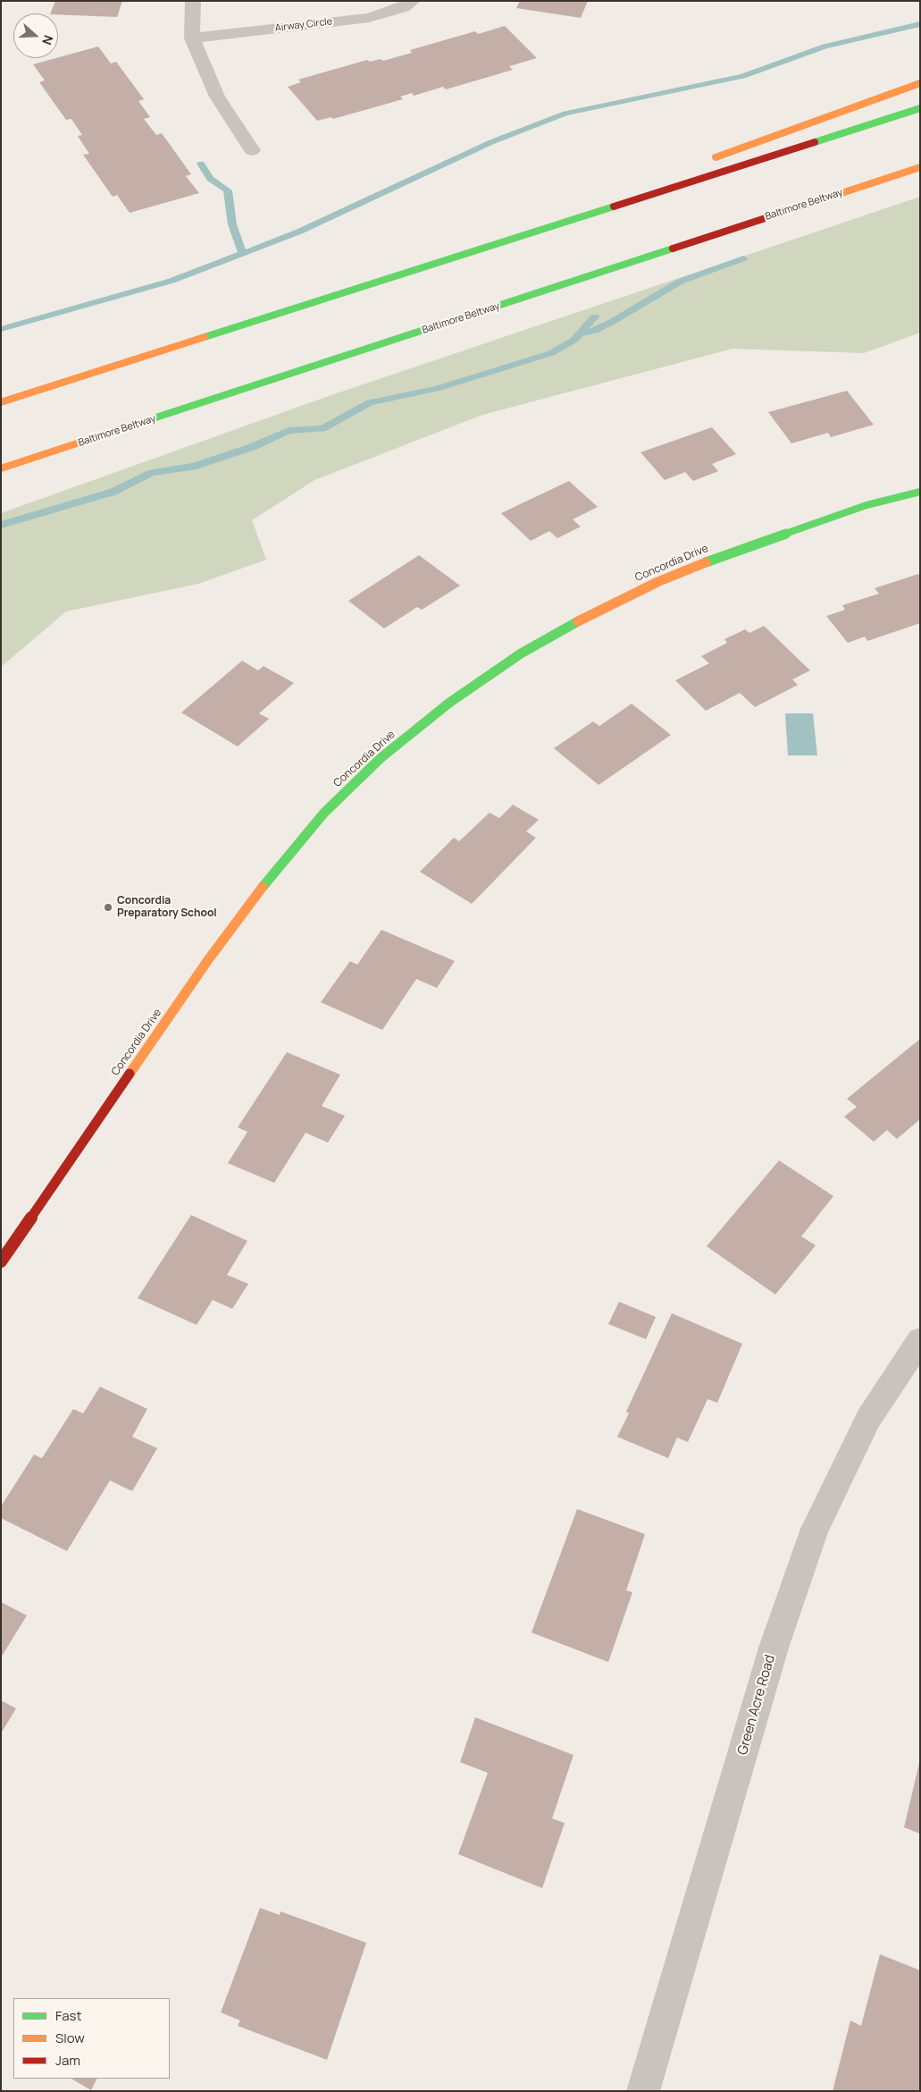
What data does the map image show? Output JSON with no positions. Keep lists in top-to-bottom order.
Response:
{
  "streets": {
    "main road": ["Baltimore Beltway", "Concordia Drive"],
    "street": ["Airway Circle", "Green Acre Road"]
  },
  "places": ["Concordia Preparatory School"],
  "legend": ["Fast", "Slow", "Jam"],
  "north": "right"
}
